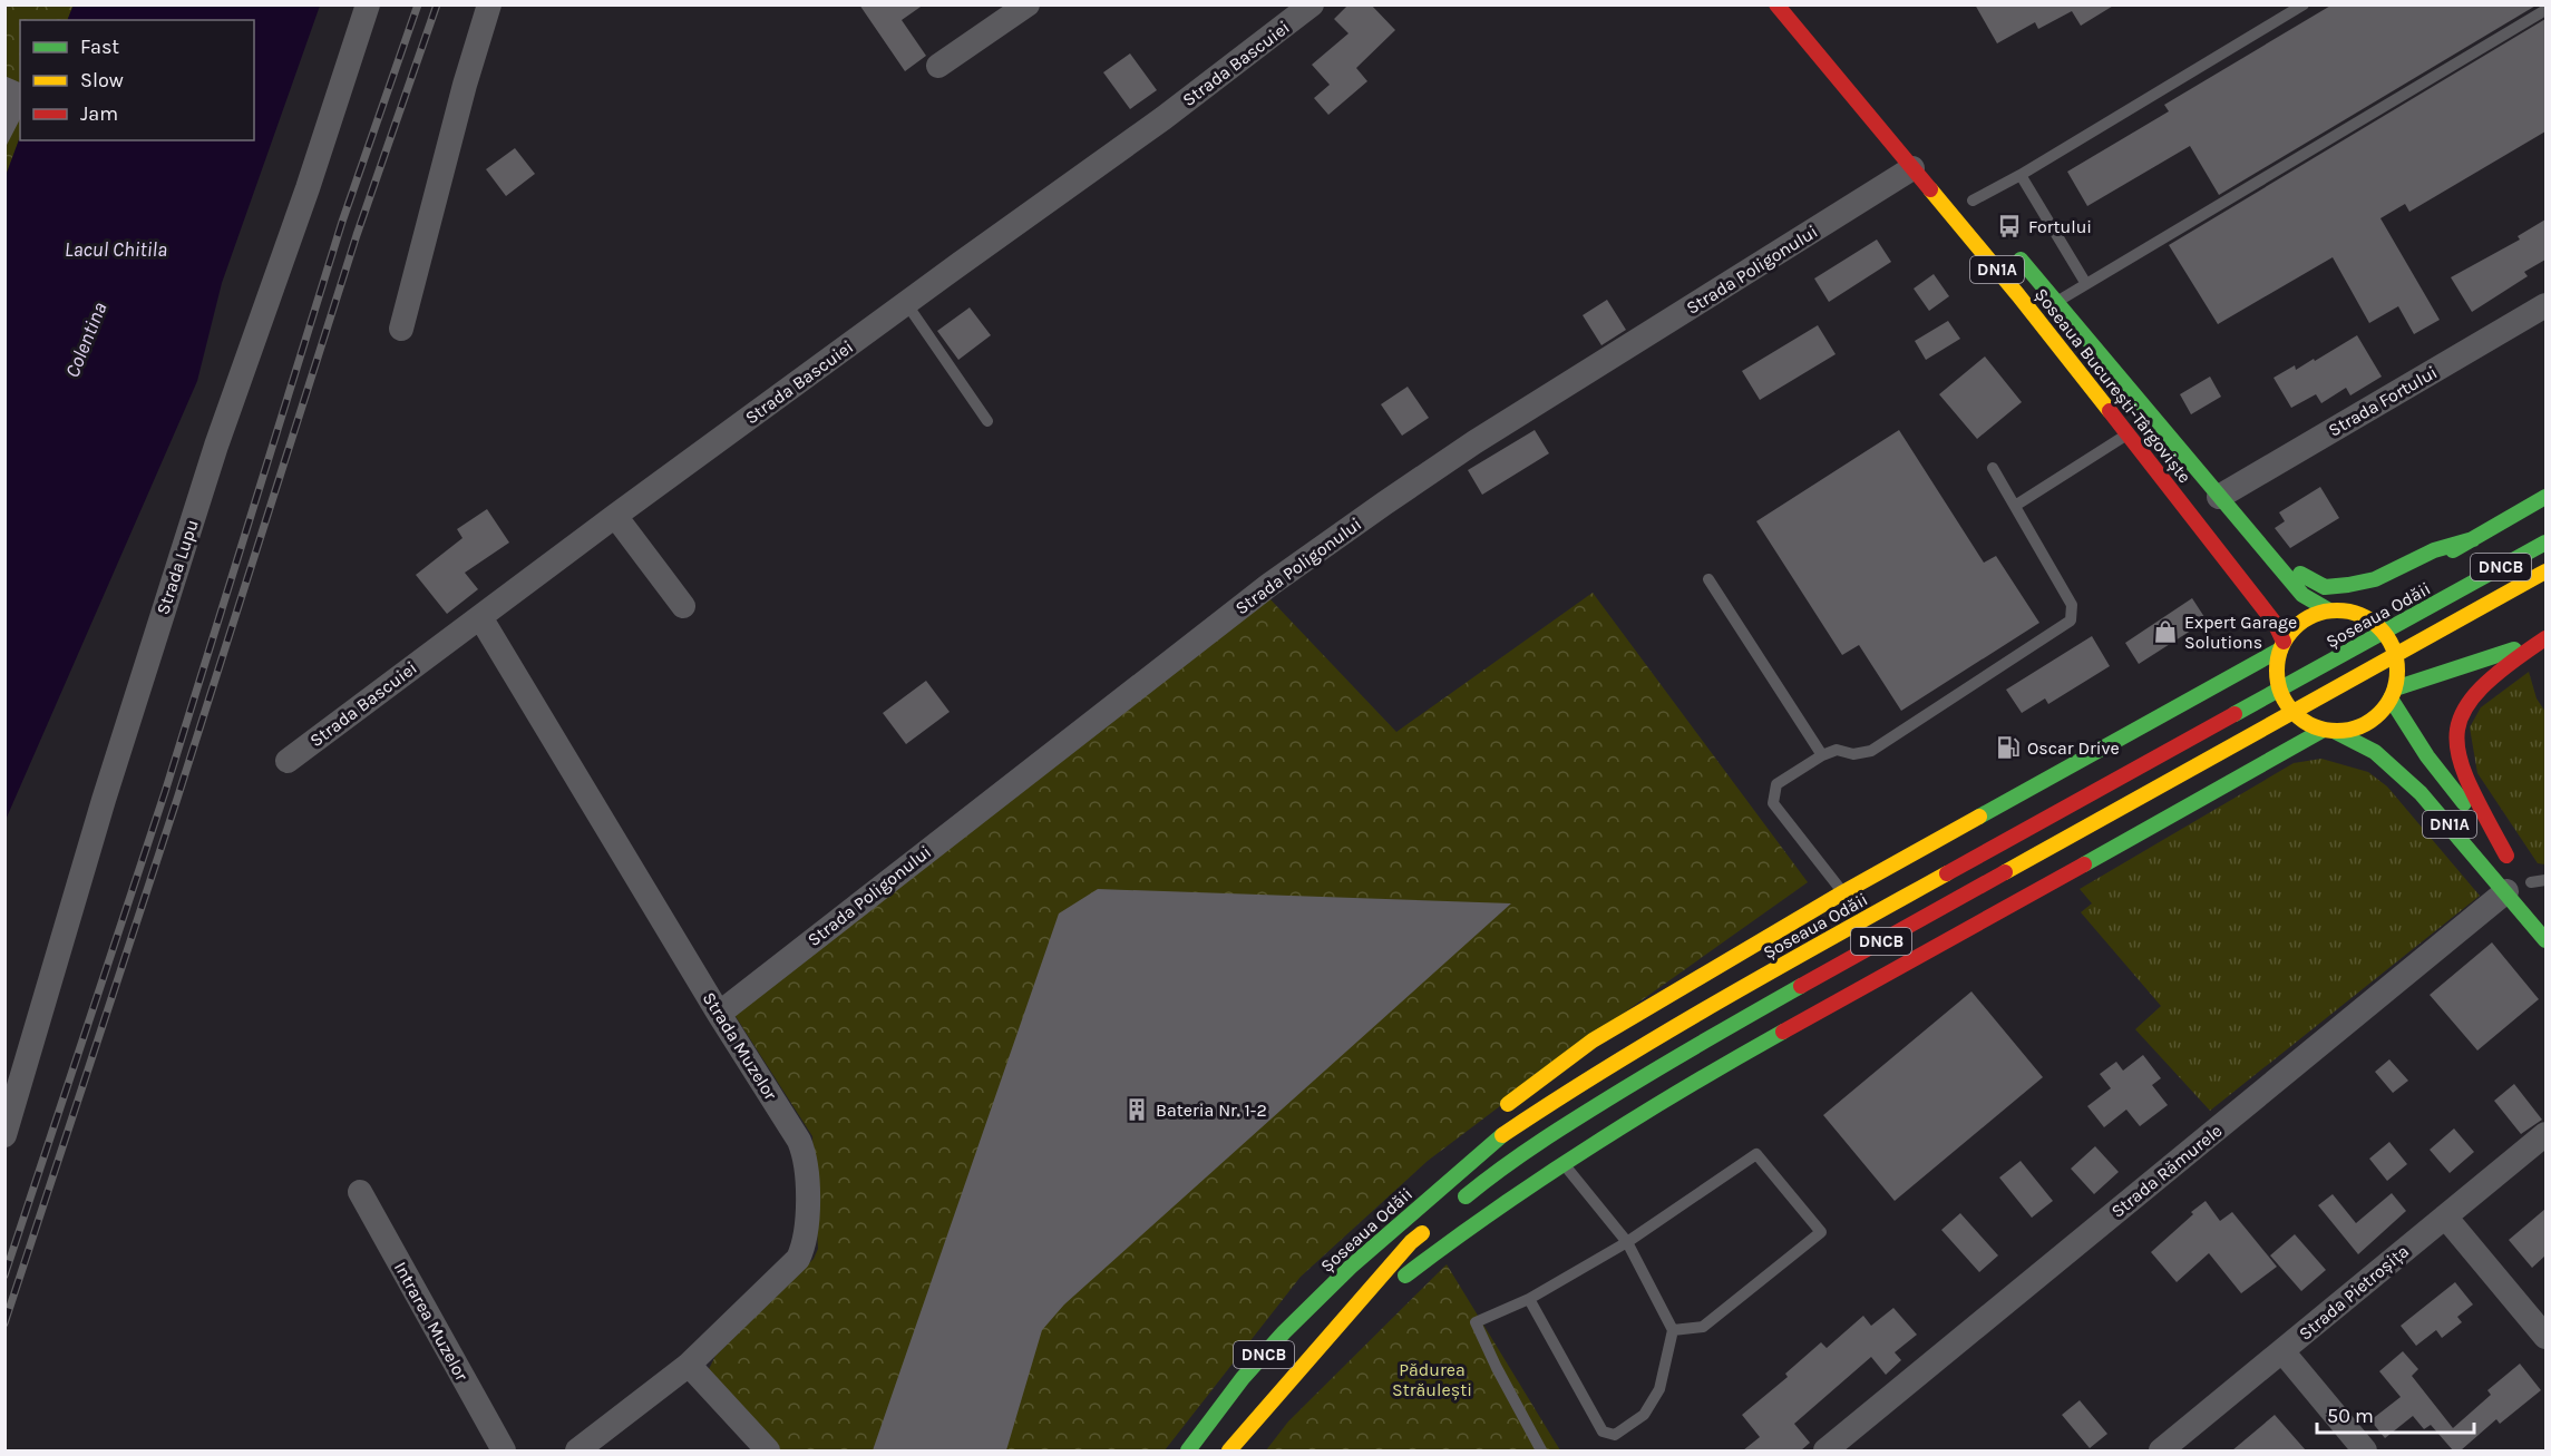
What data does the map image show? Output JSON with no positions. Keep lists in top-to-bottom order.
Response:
{
  "streets": {
    "main road": [
      "DN1A",
      "Șoseaua București-Târgoviște",
      "DNCB",
      "Șoseaua Odăii"
    ],
    "street": [
      "Strada Bascuiei",
      "Strada Poligonului",
      "Strada Fortului",
      "Strada Lupu",
      "Strada Muzelor",
      "Strada Rămurele",
      "Strada Pietroșița",
      "Intrarea Muzelor"
    ]
  },
  "crossings": [
    ["Strada Bascuiei", "Strada Muzelor"],
    ["Strada Poligonului", "Șoseaua București-Târgoviște"],
    ["Strada Poligonului", "Strada Muzelor"],
    ["DN1A", "Șoseaua București-Târgoviște"],
    ["DN1A", "Strada Rămurele"],
    ["Șoseaua București-Târgoviște", "Strada Fortului"]
  ],
  "water": ["Lacul Chitila", "Colentina"],
  "parks": ["Pădurea Străulești"],
  "places": {
    "bus stop": ["Fortului"],
    "shop": ["Expert Garage Solutions"],
    "fuel station": ["Oscar Drive"],
    "building": ["Bateria Nr. 1-2"]
  },
  "legend": ["Fast", "Slow", "Jam"],
  "scale_bar": "50 m"
}
